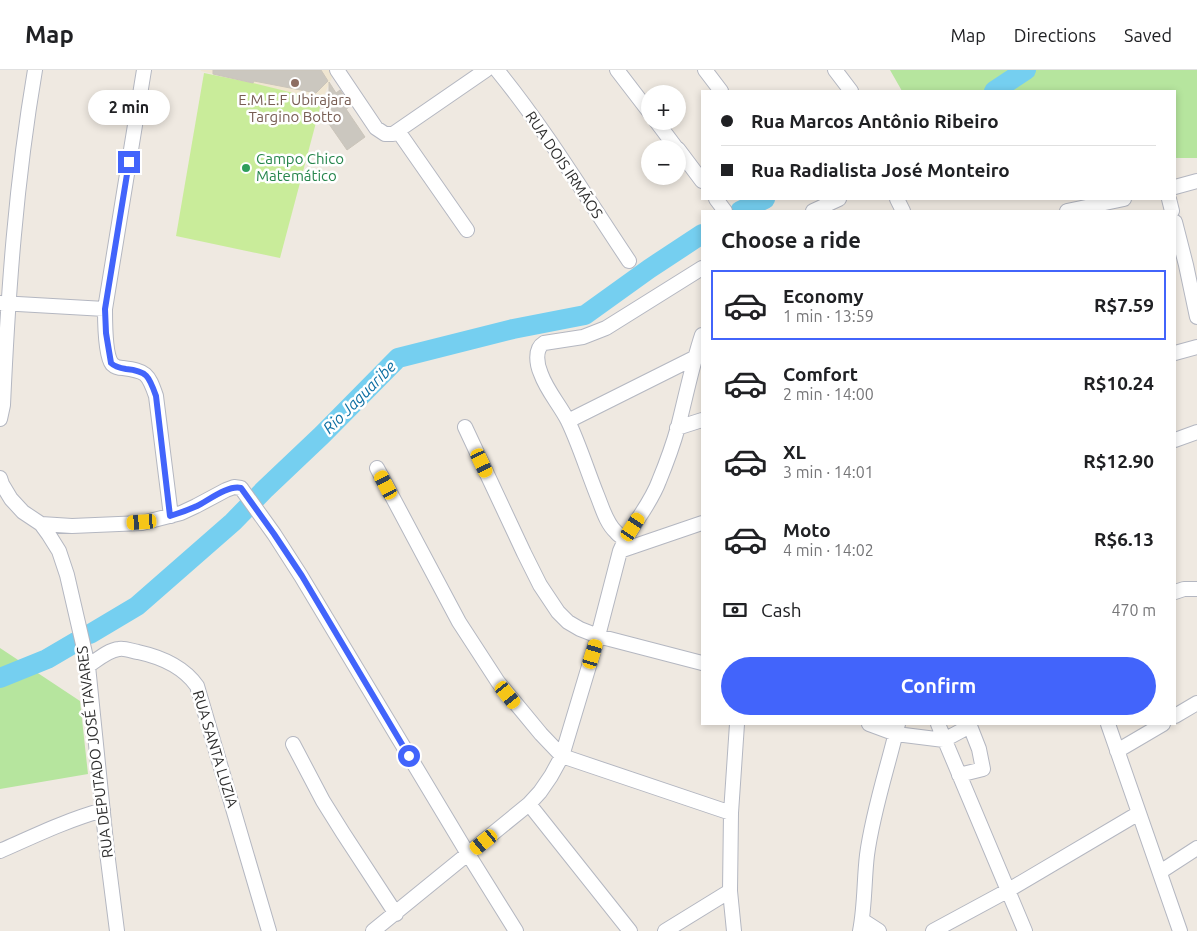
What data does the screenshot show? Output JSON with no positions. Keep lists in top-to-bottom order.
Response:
{
  "streets": {
    "street": ["RUA DOIS IRMÃOS", "RUA SANTA LUZIA", "RUA DEPUTADO JOSÉ TAVARES"]
  },
  "crossings": [
    ["RUA SANTA LUZIA", "RUA DEPUTADO JOSÉ TAVARES"]
  ],
  "water": ["Rio Jaguaribe"],
  "places": ["E.M.E.F Ubirajara Targino Botto", "Campo Chico Matemático"],
  "page": {
    "header": "Map",
    "nav": ["Map", "Directions", "Saved"],
    "map_buttons": ["+", "−"],
    "bubble": "2 min",
    "banner": ["Rua Marcos Antônio Ribeiro", "Rua Radialista José Monteiro"],
    "heading": "Choose a ride",
    "list": [
      {
        "name": "Economy",
        "note": "1 min · 13:59",
        "value": "R$7.59"
      },
      {
        "name": "Comfort",
        "note": "2 min · 14:00",
        "value": "R$10.24"
      },
      {
        "name": "XL",
        "note": "3 min · 14:01",
        "value": "R$12.90"
      },
      {
        "name": "Moto",
        "note": "4 min · 14:02",
        "value": "R$6.13"
      }
    ],
    "pay": ["Cash", "470 m"],
    "buttons": "Confirm"
  }
}
